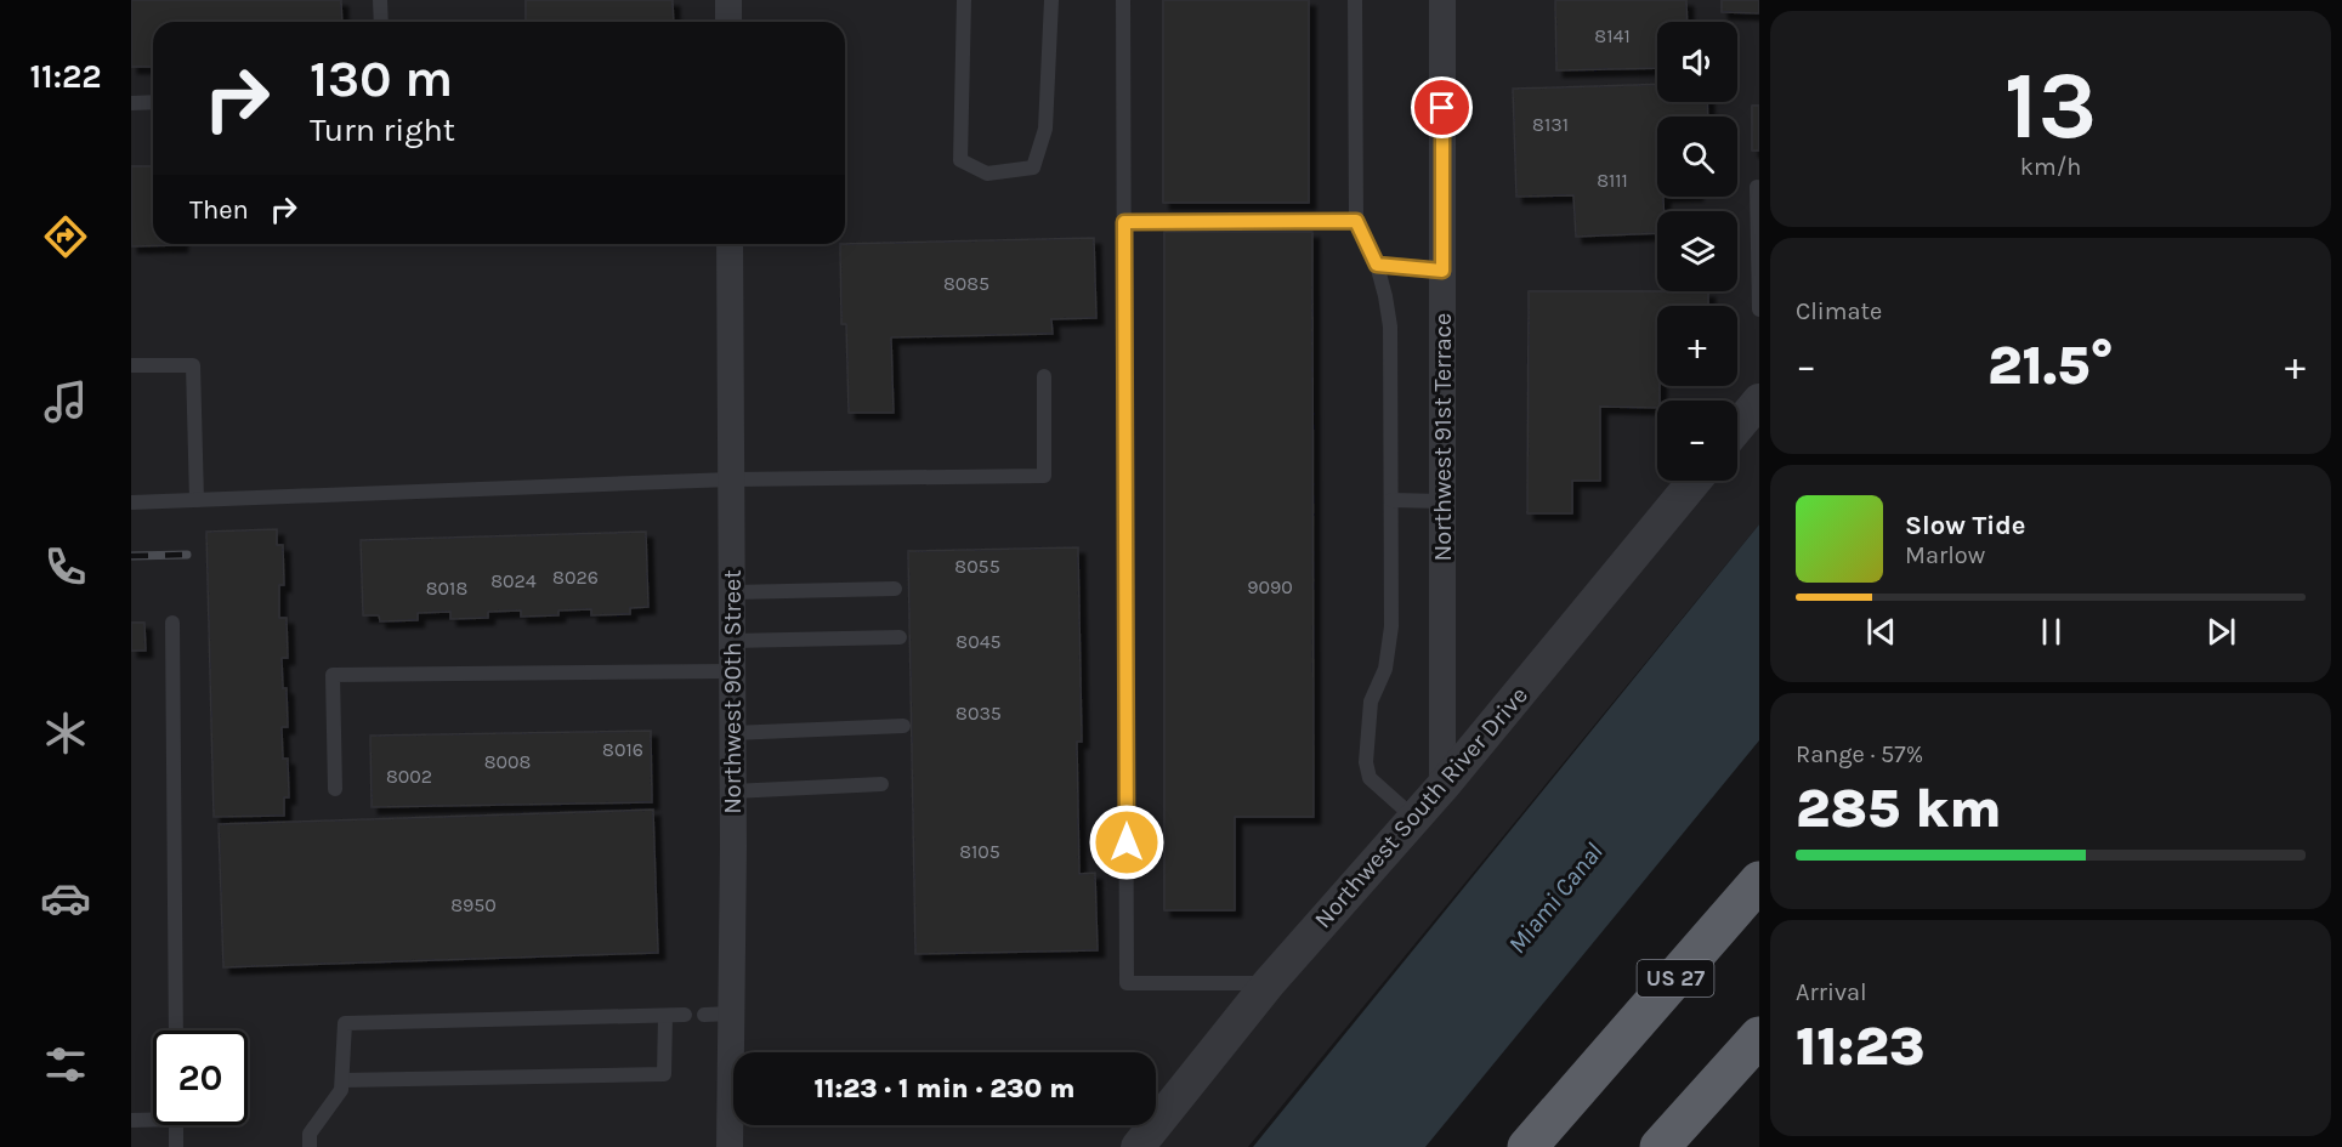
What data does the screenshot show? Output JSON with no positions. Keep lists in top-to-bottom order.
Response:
{
  "streets": {
    "highway": ["US 27"],
    "street": ["Northwest 91st Terrace", "Northwest 90th Street", "Northwest South River Drive"]
  },
  "crossings": [
    ["Northwest 91st Terrace", "Northwest South River Drive"]
  ],
  "water": ["Miami Canal"],
  "house_numbers": [
    "8141",
    "8131",
    "8111",
    "8085",
    "8055",
    "8026",
    "8024",
    "9090",
    "8018",
    "8045",
    "8035",
    "8016",
    "8008",
    "8002",
    "8105",
    "8950"
  ],
  "page": {
    "tabs": "11:22",
    "tile": [
      ["13", "km/h"],
      "Climate",
      ["Range · 57%", "285 km"],
      ["Arrival", "11:23"]
    ],
    "map_buttons": ["+", "−"],
    "turn": ["130 m", "Turn right"],
    "then": "Then",
    "heat": ["−", "21.5°", "+"],
    "song": ["Slow Tide", "Marlow"],
    "limit": "20",
    "trip": "11:23 · 1 min · 230 m"
  }
}
